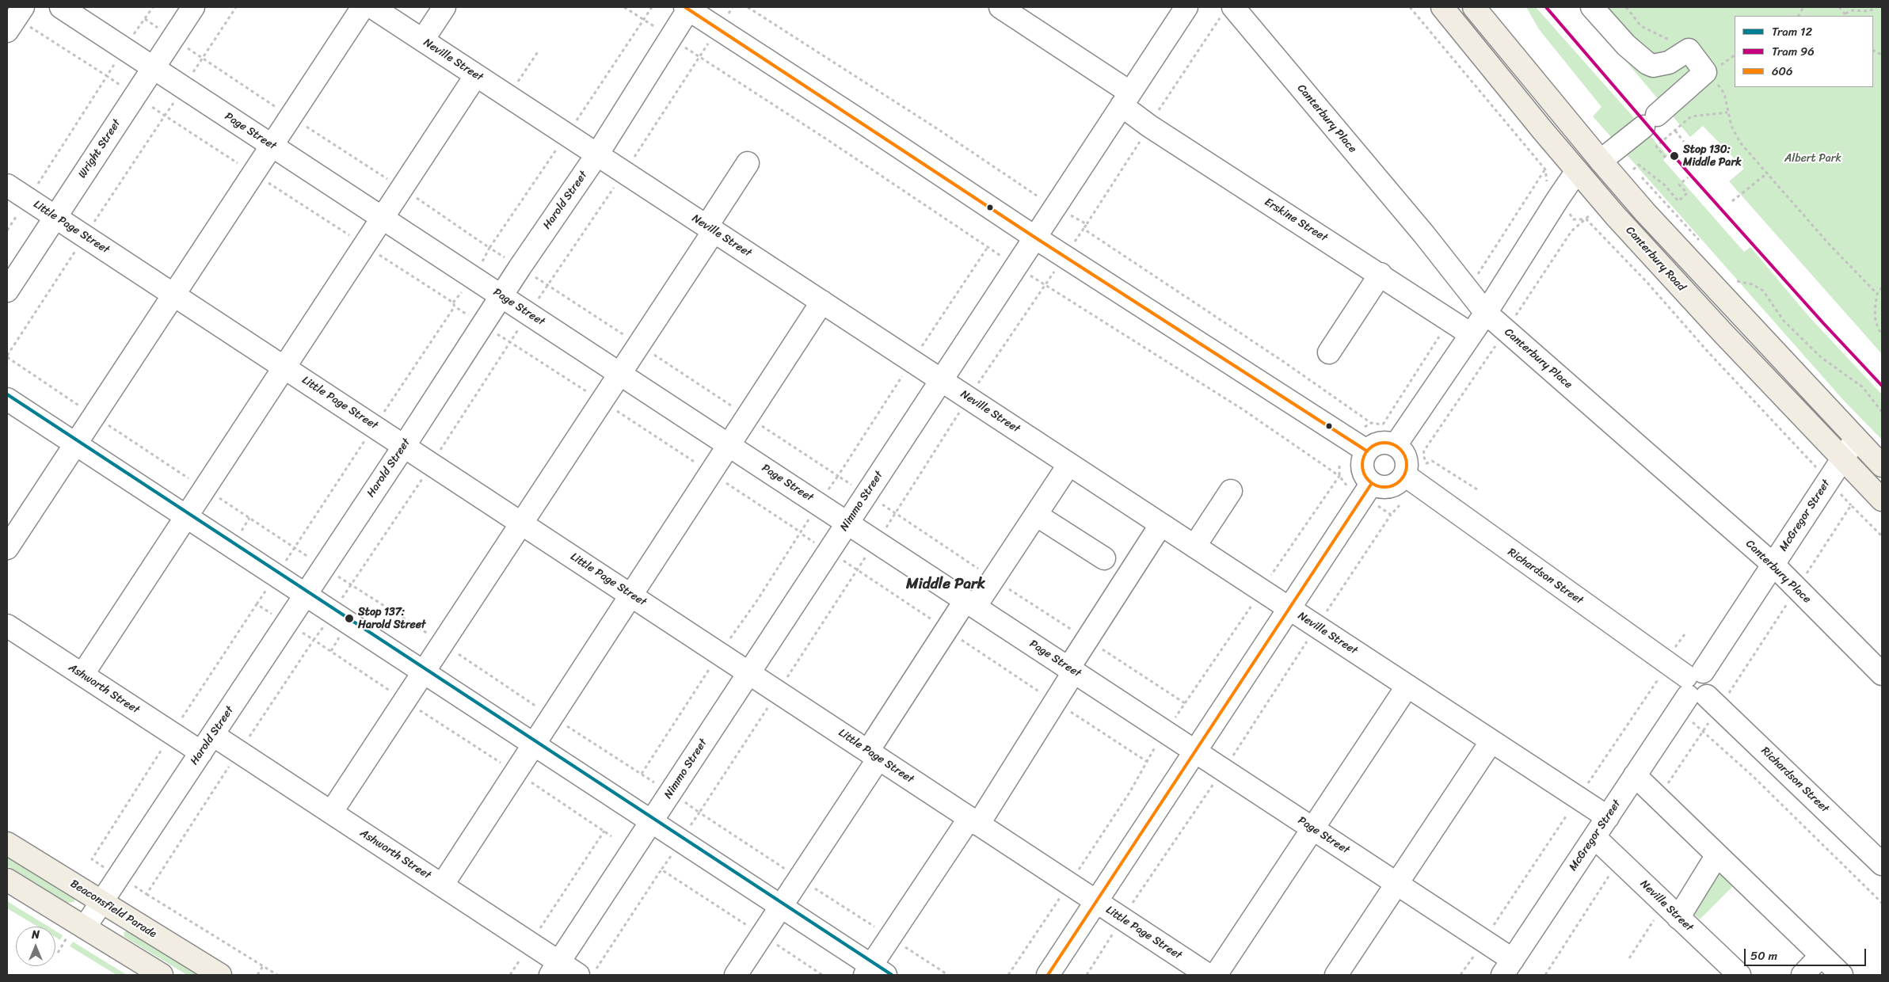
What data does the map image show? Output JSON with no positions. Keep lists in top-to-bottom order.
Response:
{
  "streets": {
    "main road": ["Canterbury Road", "Beaconsfield Parade"],
    "street": [
      "Neville Street",
      "Canterbury Place",
      "Page Street",
      "Wright Street",
      "Harold Street",
      "Erskine Street",
      "Little Page Street",
      "Nimmo Street",
      "McGregor Street",
      "Richardson Street",
      "Ashworth Street"
    ]
  },
  "crossings": [
    ["Neville Street", "Harold Street"],
    ["Neville Street", "Nimmo Street"],
    ["Neville Street", "McGregor Street"],
    ["Canterbury Place", "McGregor Street"],
    ["Page Street", "Wright Street"],
    ["Page Street", "Harold Street"],
    ["Page Street", "Nimmo Street"],
    ["Page Street", "McGregor Street"],
    ["Wright Street", "Little Page Street"],
    ["Harold Street", "Little Page Street"],
    ["Harold Street", "Ashworth Street"],
    ["Harold Street", "Beaconsfield Parade"],
    ["Erskine Street", "Nimmo Street"],
    ["Little Page Street", "Nimmo Street"],
    ["Canterbury Road", "McGregor Street"],
    ["Nimmo Street", "Ashworth Street"],
    ["McGregor Street", "Richardson Street"]
  ],
  "districts": ["Middle Park"],
  "parks": ["Albert Park"],
  "places": ["Stop 130: Middle Park", "Stop 137: Harold Street"],
  "lines": ["tram line 96", "transit line 606", "tram line 12"],
  "legend": ["Tram 12", "Tram 96", "606"],
  "scale_bar": "50 m",
  "north": "top"
}
